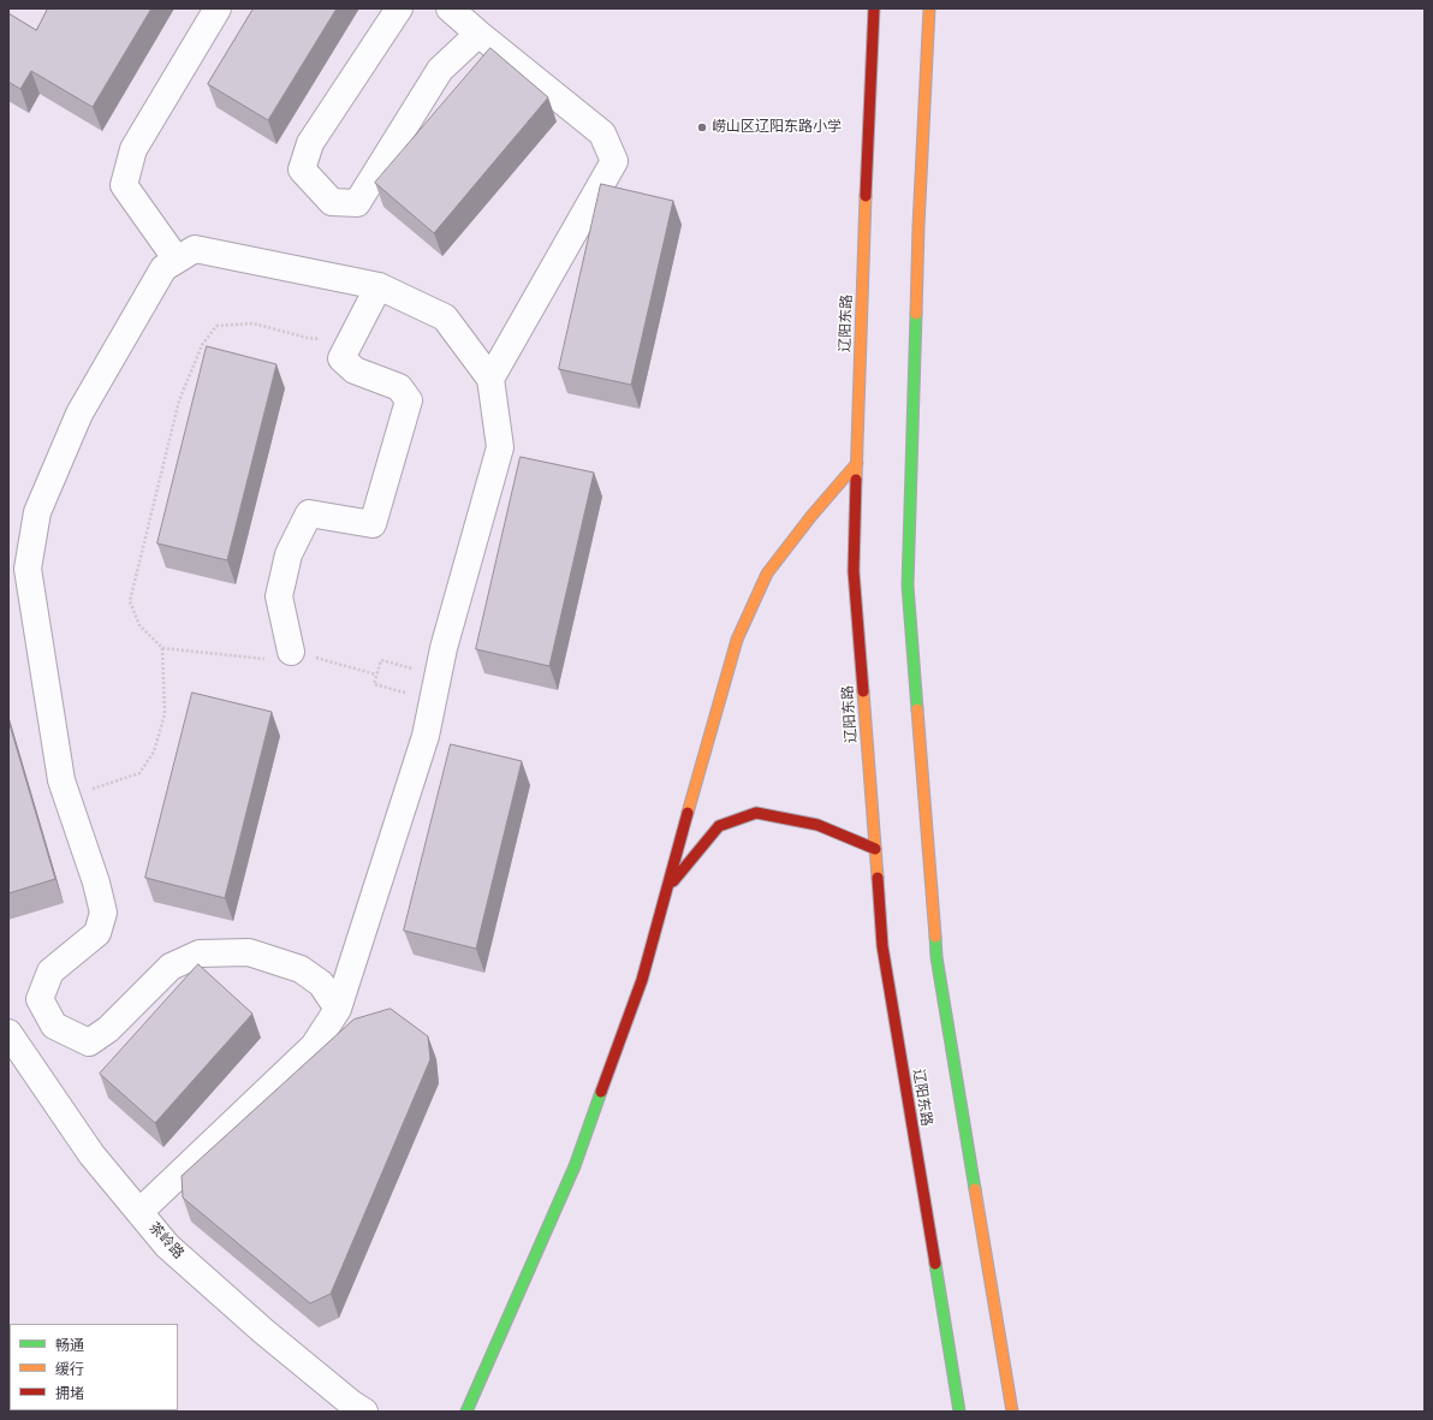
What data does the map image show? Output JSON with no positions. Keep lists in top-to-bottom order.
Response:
{
  "streets": {
    "main road": ["辽阳东路"],
    "street": ["茶岭路"]
  },
  "places": ["崂山区辽阳东路小学"],
  "legend": ["畅通", "缓行", "拥堵"]
}
